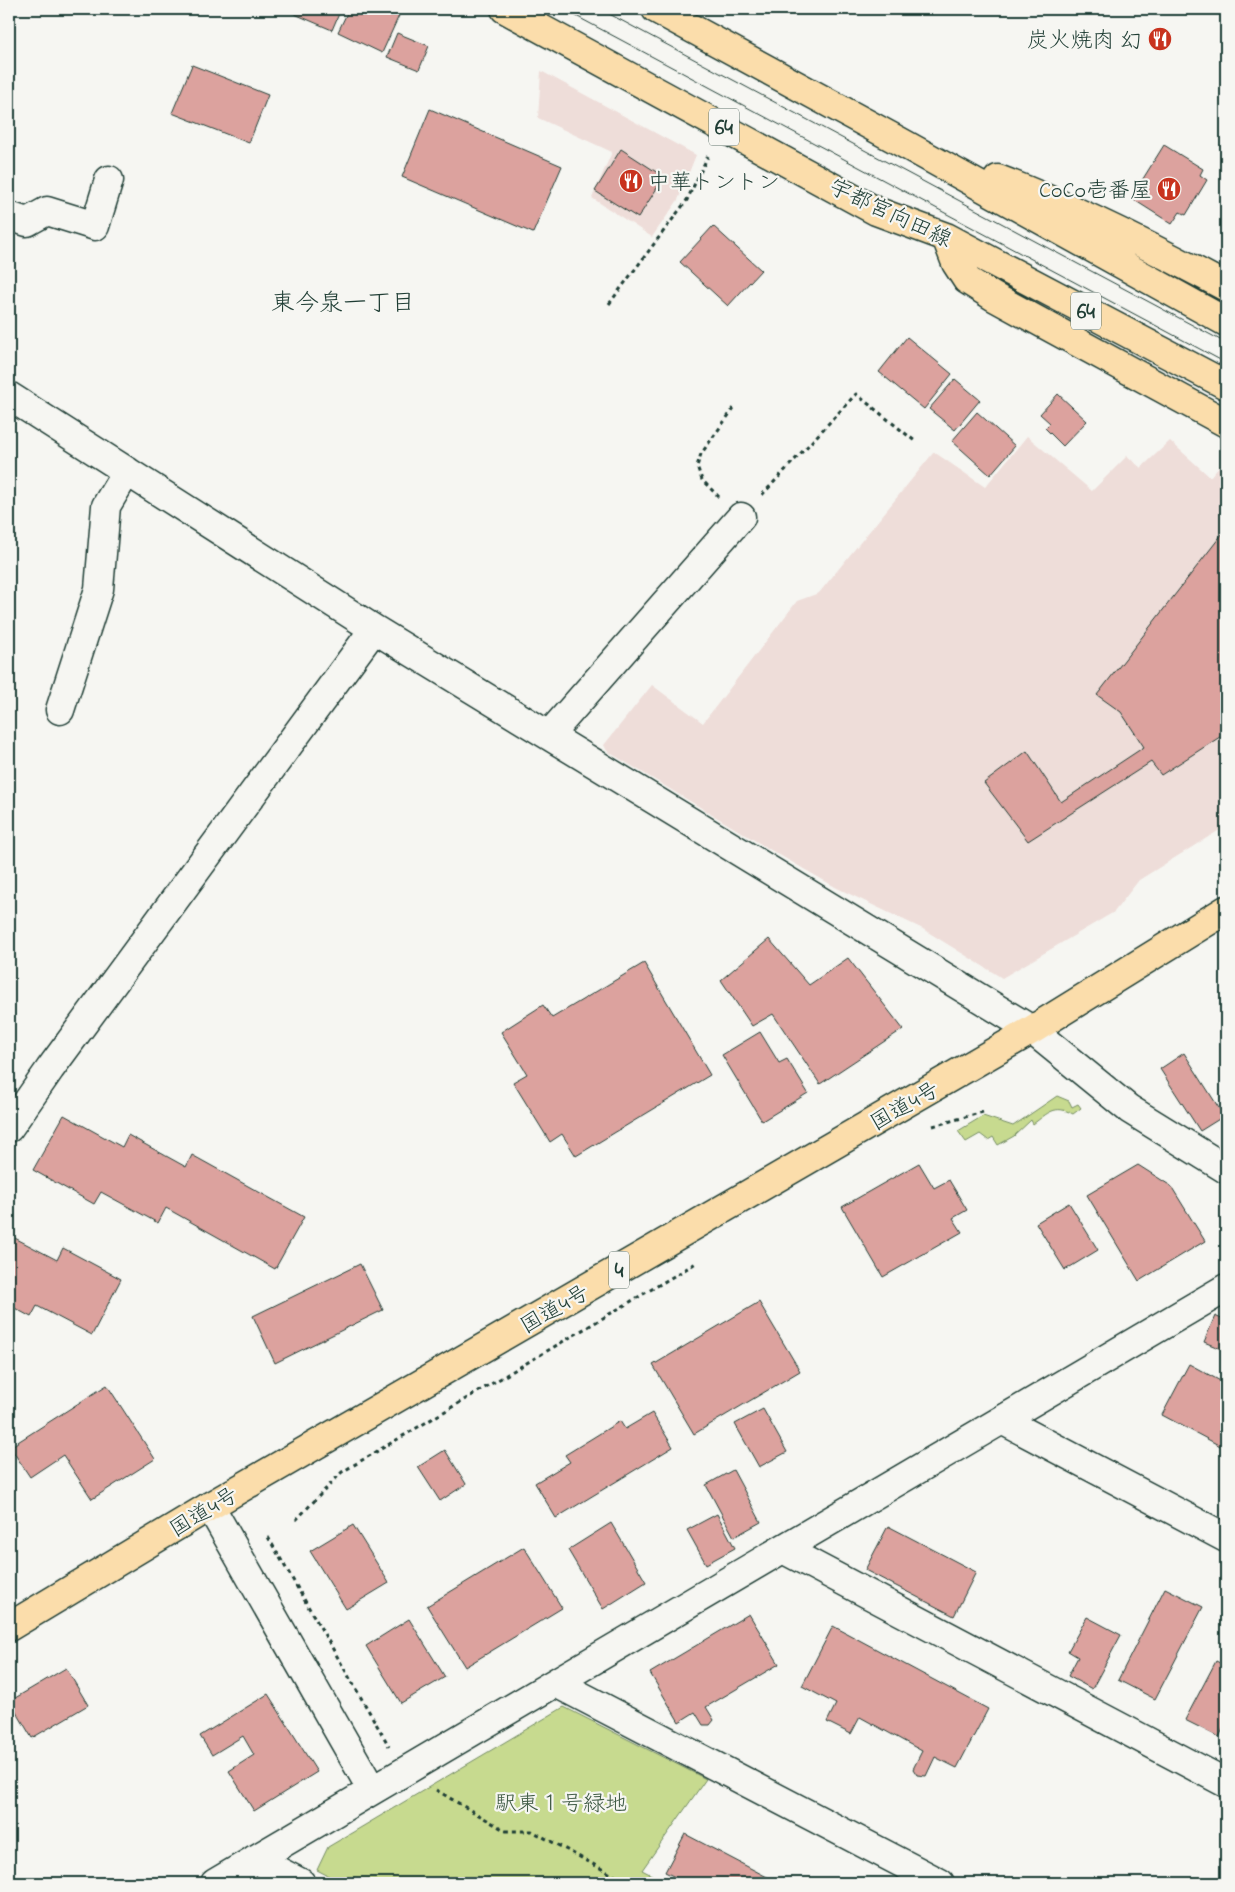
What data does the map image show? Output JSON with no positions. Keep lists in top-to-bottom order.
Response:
{
  "streets": {
    "main road": [
      "64",
      "宇都宮向田線",
      "国道4号",
      "4"
    ]
  },
  "districts": ["東今泉一丁目"],
  "parks": ["駅東１号緑地"],
  "places": {
    "restaurant": ["炭火焼肉 幻", "中華トントン", "CoCo壱番屋"]
  }
}
